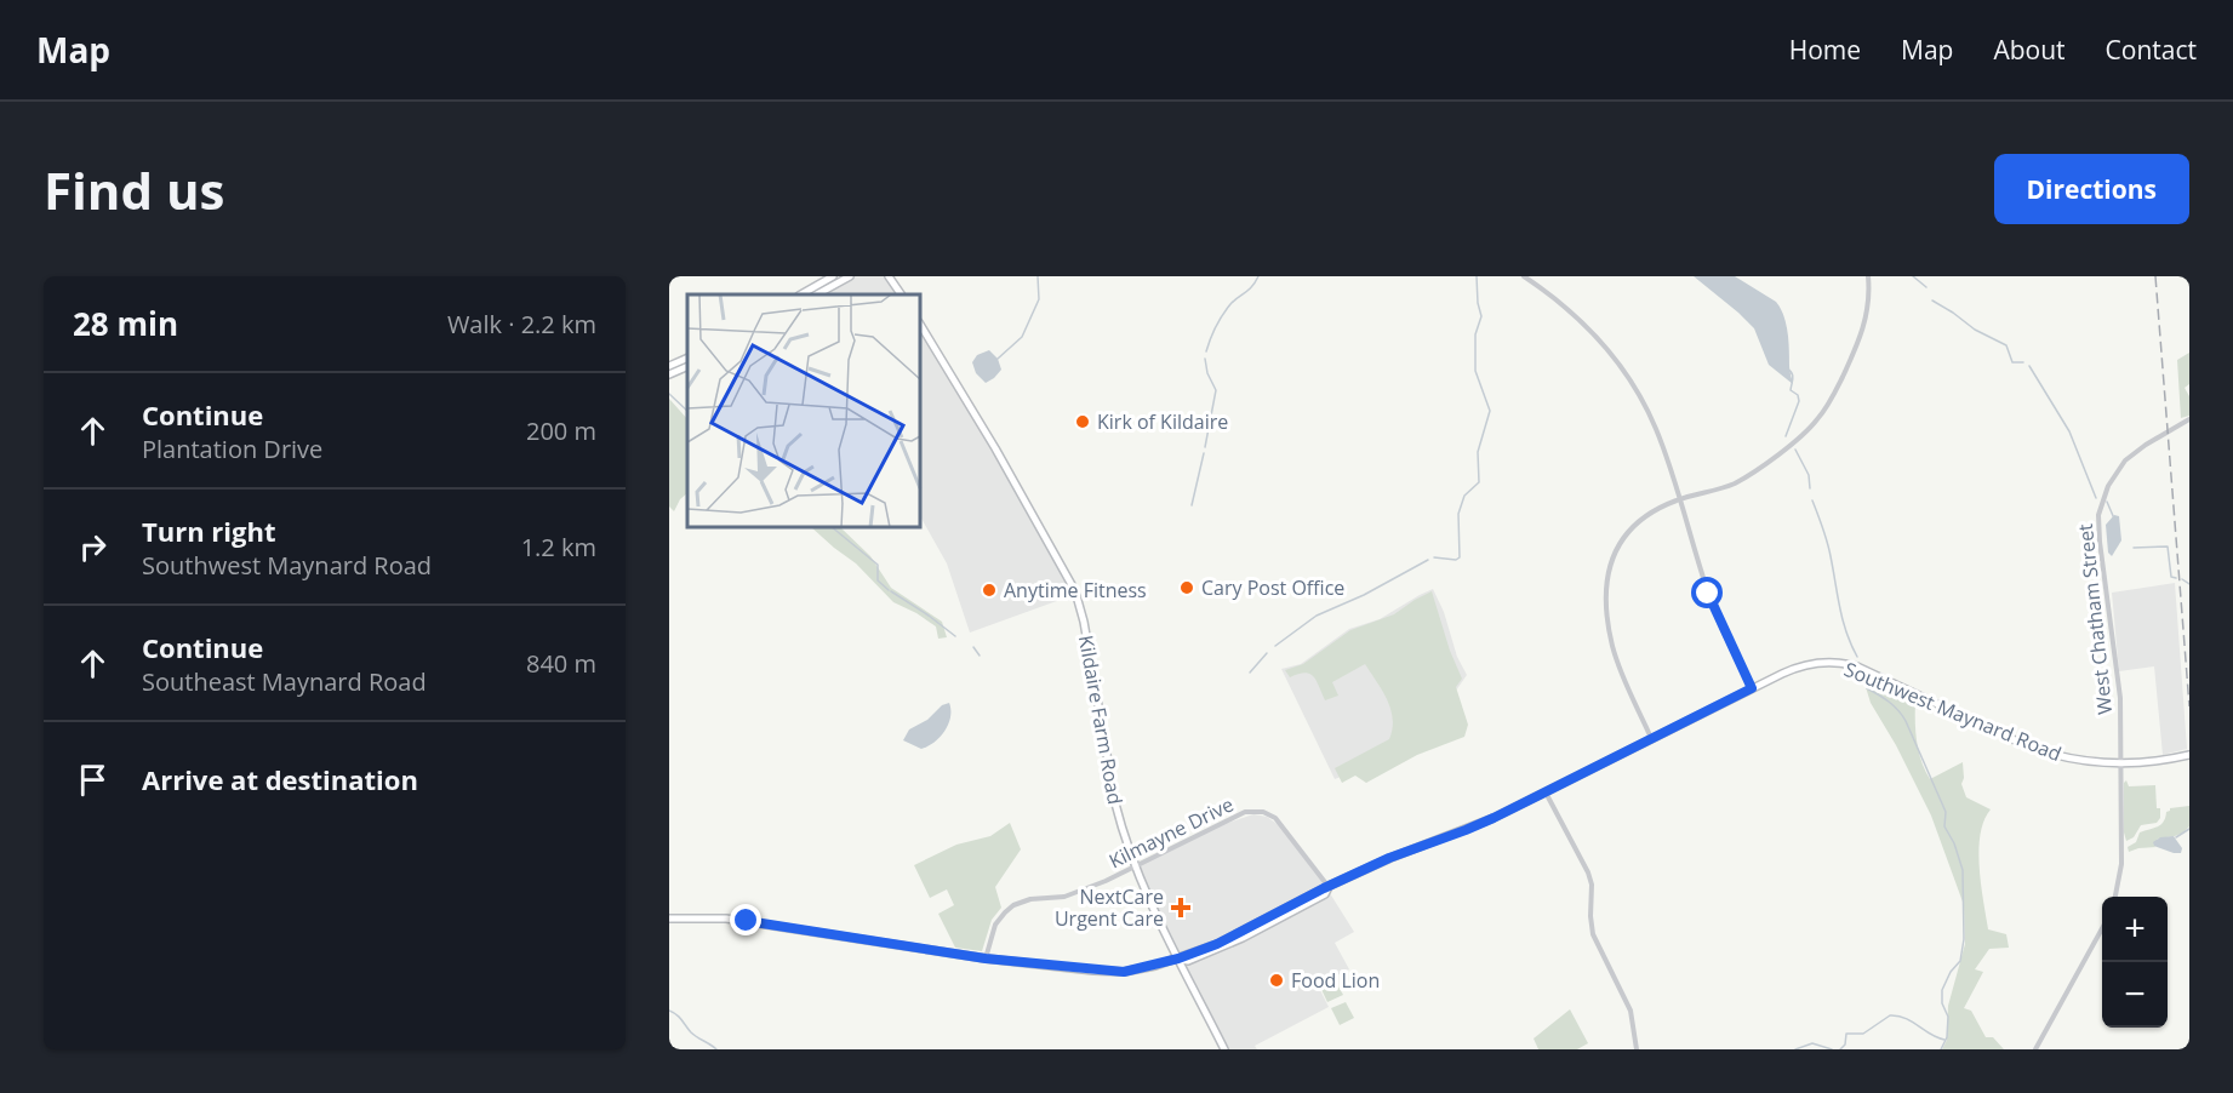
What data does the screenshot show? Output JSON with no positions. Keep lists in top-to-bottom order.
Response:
{
  "streets": {
    "main road": ["Southwest Maynard Road", "Kildaire Farm Road"],
    "street": ["West Chatham Street", "Kilmayne Drive"]
  },
  "crossings": [
    ["West Chatham Street", "Southwest Maynard Road"],
    ["Southwest Maynard Road", "Kildaire Farm Road"],
    ["Southwest Maynard Road", "Kilmayne Drive"],
    ["Kildaire Farm Road", "Kilmayne Drive"]
  ],
  "places": {
    "other": [
      "Kirk of Kildaire",
      "Cary Post Office",
      "Anytime Fitness",
      "Food Lion"
    ],
    "health": ["NextCare Urgent Care"]
  },
  "page": {
    "header": "Map",
    "nav": [
      "Home",
      "Map",
      "About",
      "Contact"
    ],
    "buttons": "Directions",
    "title": "Find us",
    "heading": ["28 min", "Walk · 2.2 km"],
    "list": [
      ["Continue", "Plantation Drive", "200 m"],
      ["Turn right", "Southwest Maynard Road", "1.2 km"],
      ["Continue", "Southeast Maynard Road", "840 m"],
      "Arrive at destination"
    ],
    "map_buttons": ["+", "−"]
  }
}
